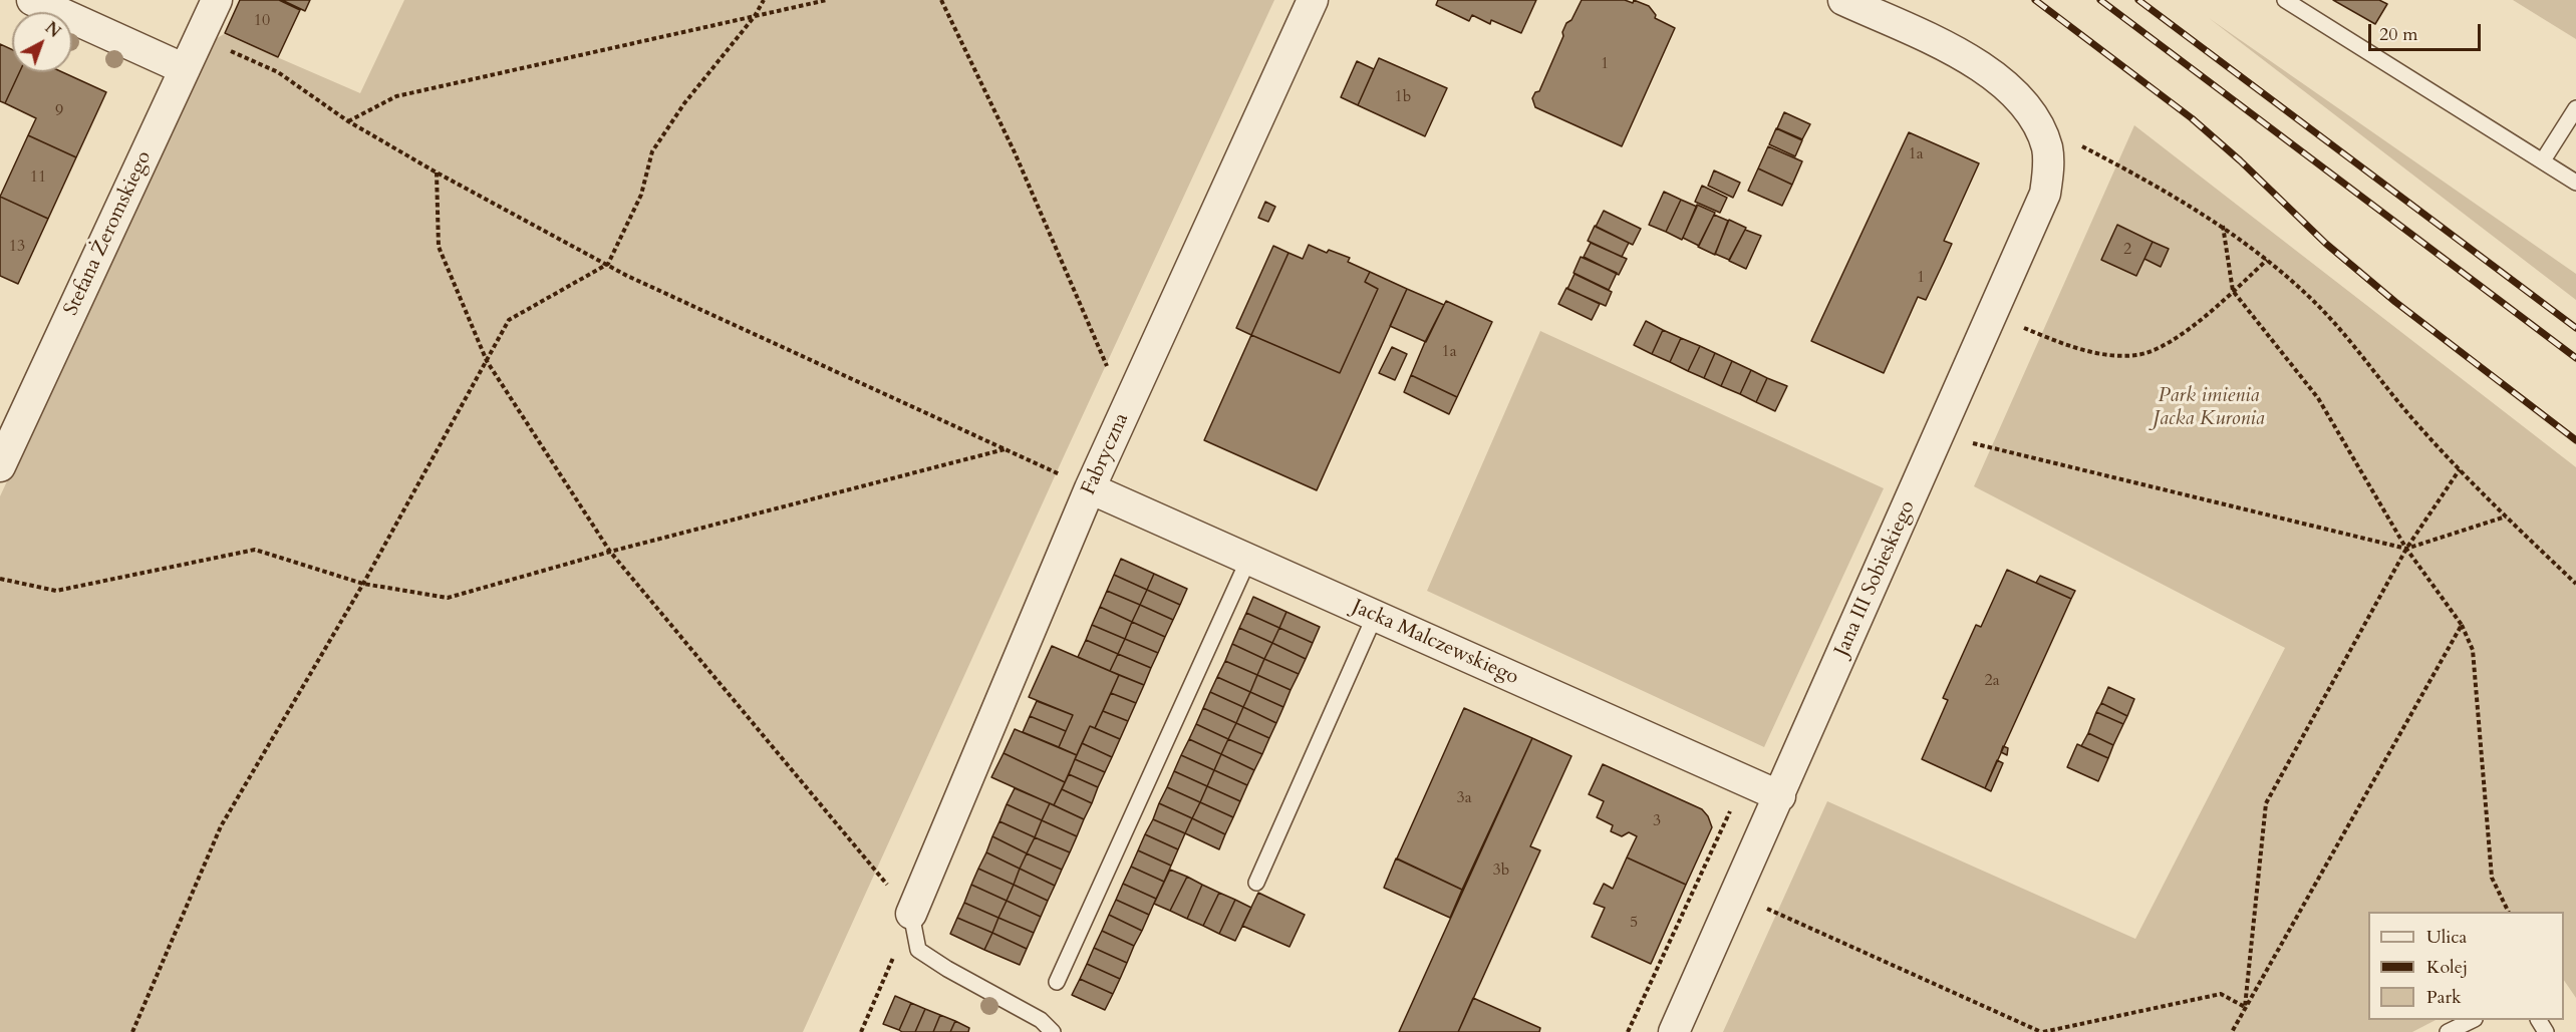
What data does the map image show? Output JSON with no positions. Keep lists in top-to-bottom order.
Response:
{
  "streets": {
    "street": [
      "Stefana Żeromskiego",
      "Fabryczna",
      "Jana III Sobieskiego",
      "Jacka Malczewskiego"
    ]
  },
  "crossings": [
    ["Fabryczna", "Jacka Malczewskiego"],
    ["Jana III Sobieskiego", "Jacka Malczewskiego"]
  ],
  "parks": ["Park imienia Jacka Kuronia"],
  "house_numbers": [
    "10",
    "1",
    "1b",
    "9",
    "1a",
    "11",
    "13",
    "2",
    "1",
    "1a",
    "2a",
    "3a",
    "3",
    "3b",
    "5"
  ],
  "legend": ["Ulica", "Kolej", "Park"],
  "scale_bar": "20 m",
  "north": "top right"
}
